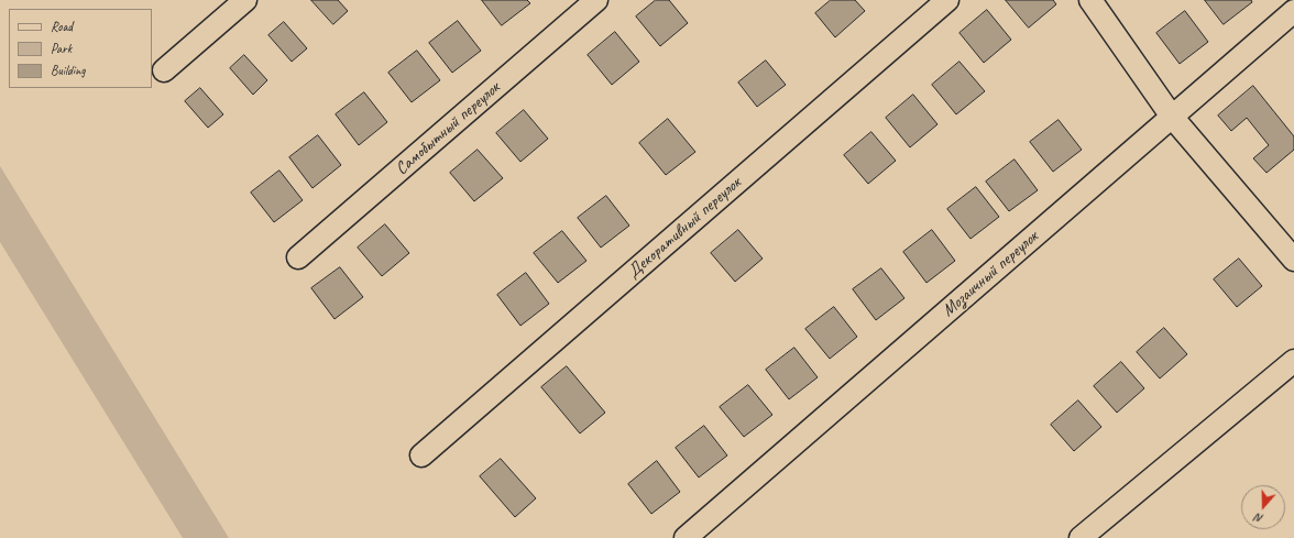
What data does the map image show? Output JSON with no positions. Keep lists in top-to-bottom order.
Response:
{
  "streets": {
    "street": ["Самобытный переулок", "Декоративный переулок", "Мозаичный переулок"]
  },
  "legend": ["Road", "Park", "Building"],
  "north": "bottom"
}
